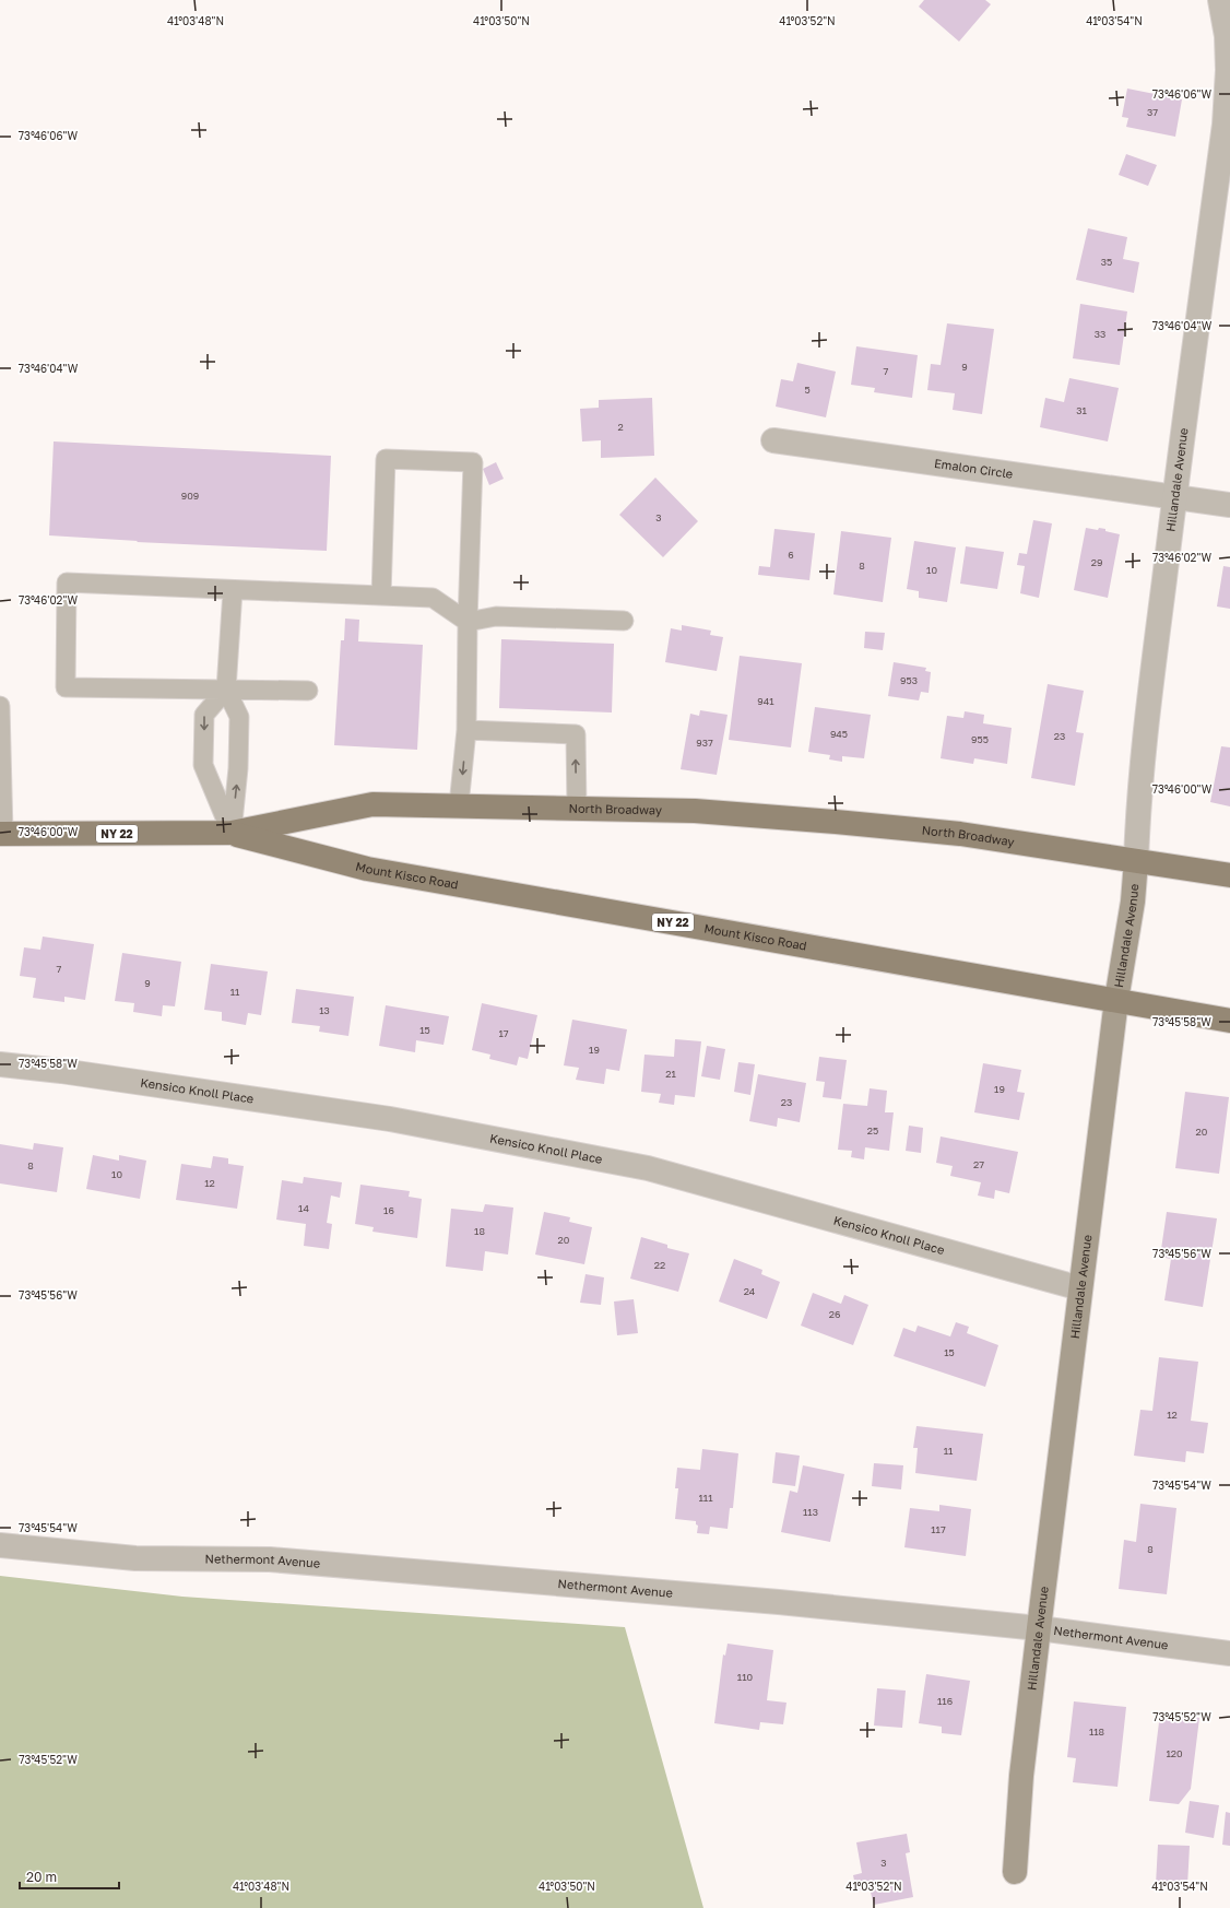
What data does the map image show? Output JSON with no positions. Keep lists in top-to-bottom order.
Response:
{
  "streets": {
    "main road": ["North Broadway", "NY 22", "Mount Kisco Road"],
    "street": [
      "Emalon Circle",
      "Hillandale Avenue",
      "Kensico Knoll Place",
      "Nethermont Avenue"
    ]
  },
  "crossings": [
    ["Emalon Circle", "Hillandale Avenue"],
    ["Hillandale Avenue", "North Broadway"],
    ["Hillandale Avenue", "Mount Kisco Road"],
    ["Hillandale Avenue", "Kensico Knoll Place"],
    ["Hillandale Avenue", "Nethermont Avenue"],
    ["North Broadway", "Mount Kisco Road"]
  ],
  "house_numbers": [
    "37",
    "35",
    "33",
    "9",
    "7",
    "5",
    "31",
    "2",
    "909",
    "3",
    "6",
    "29",
    "8",
    "10",
    "953",
    "941",
    "945",
    "23",
    "955",
    "937",
    "7",
    "9",
    "11",
    "13",
    "15",
    "17",
    "19",
    "21",
    "19",
    "23",
    "25",
    "20",
    "27",
    "8",
    "10",
    "12",
    "14",
    "16",
    "18",
    "20",
    "22",
    "24",
    "26",
    "15",
    "12",
    "11",
    "111",
    "113",
    "117",
    "8",
    "110",
    "116",
    "118",
    "120",
    "3"
  ],
  "scale_bar": "20 m",
  "coordinates": [
    "41°03'48\"N",
    "41°03'50\"N",
    "41°03'52\"N",
    "41°03'54\"N",
    "73°46'06\"W",
    "73°46'04\"W",
    "73°46'02\"W",
    "73°46'00\"W",
    "73°45'58\"W",
    "73°45'56\"W",
    "73°45'54\"W",
    "73°45'52\"W"
  ]
}
